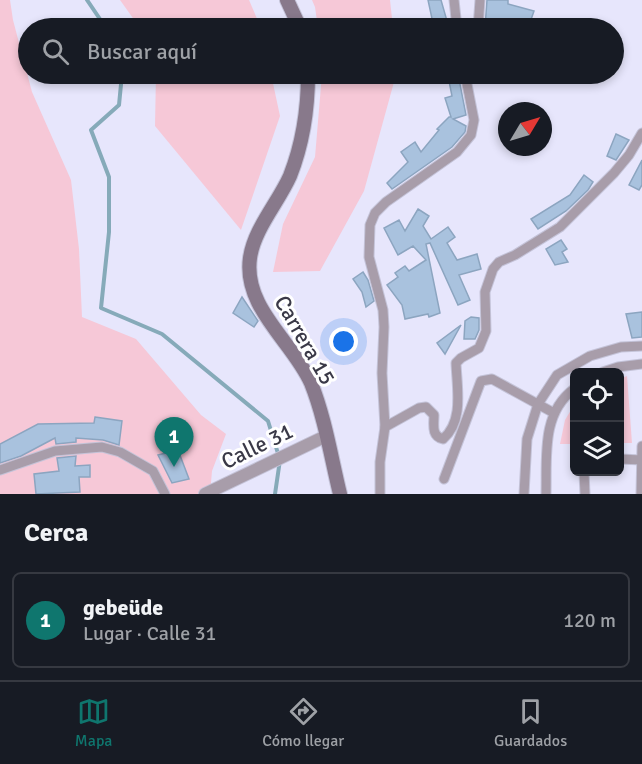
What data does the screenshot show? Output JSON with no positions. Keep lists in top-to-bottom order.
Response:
{
  "streets": {
    "main road": ["Carrera 15"],
    "street": ["Calle 31"]
  },
  "crossings": [
    ["Carrera 15", "Calle 31"]
  ],
  "north": "top right",
  "page": {
    "search": "Buscar aquí",
    "pins": "1",
    "heading": "Cerca",
    "list": [
      {
        "mark": "1",
        "name": "gebeüde",
        "note": "Lugar · Calle 31",
        "value": "120 m"
      }
    ],
    "nav": ["Mapa", "Cómo llegar", "Guardados"]
  }
}
